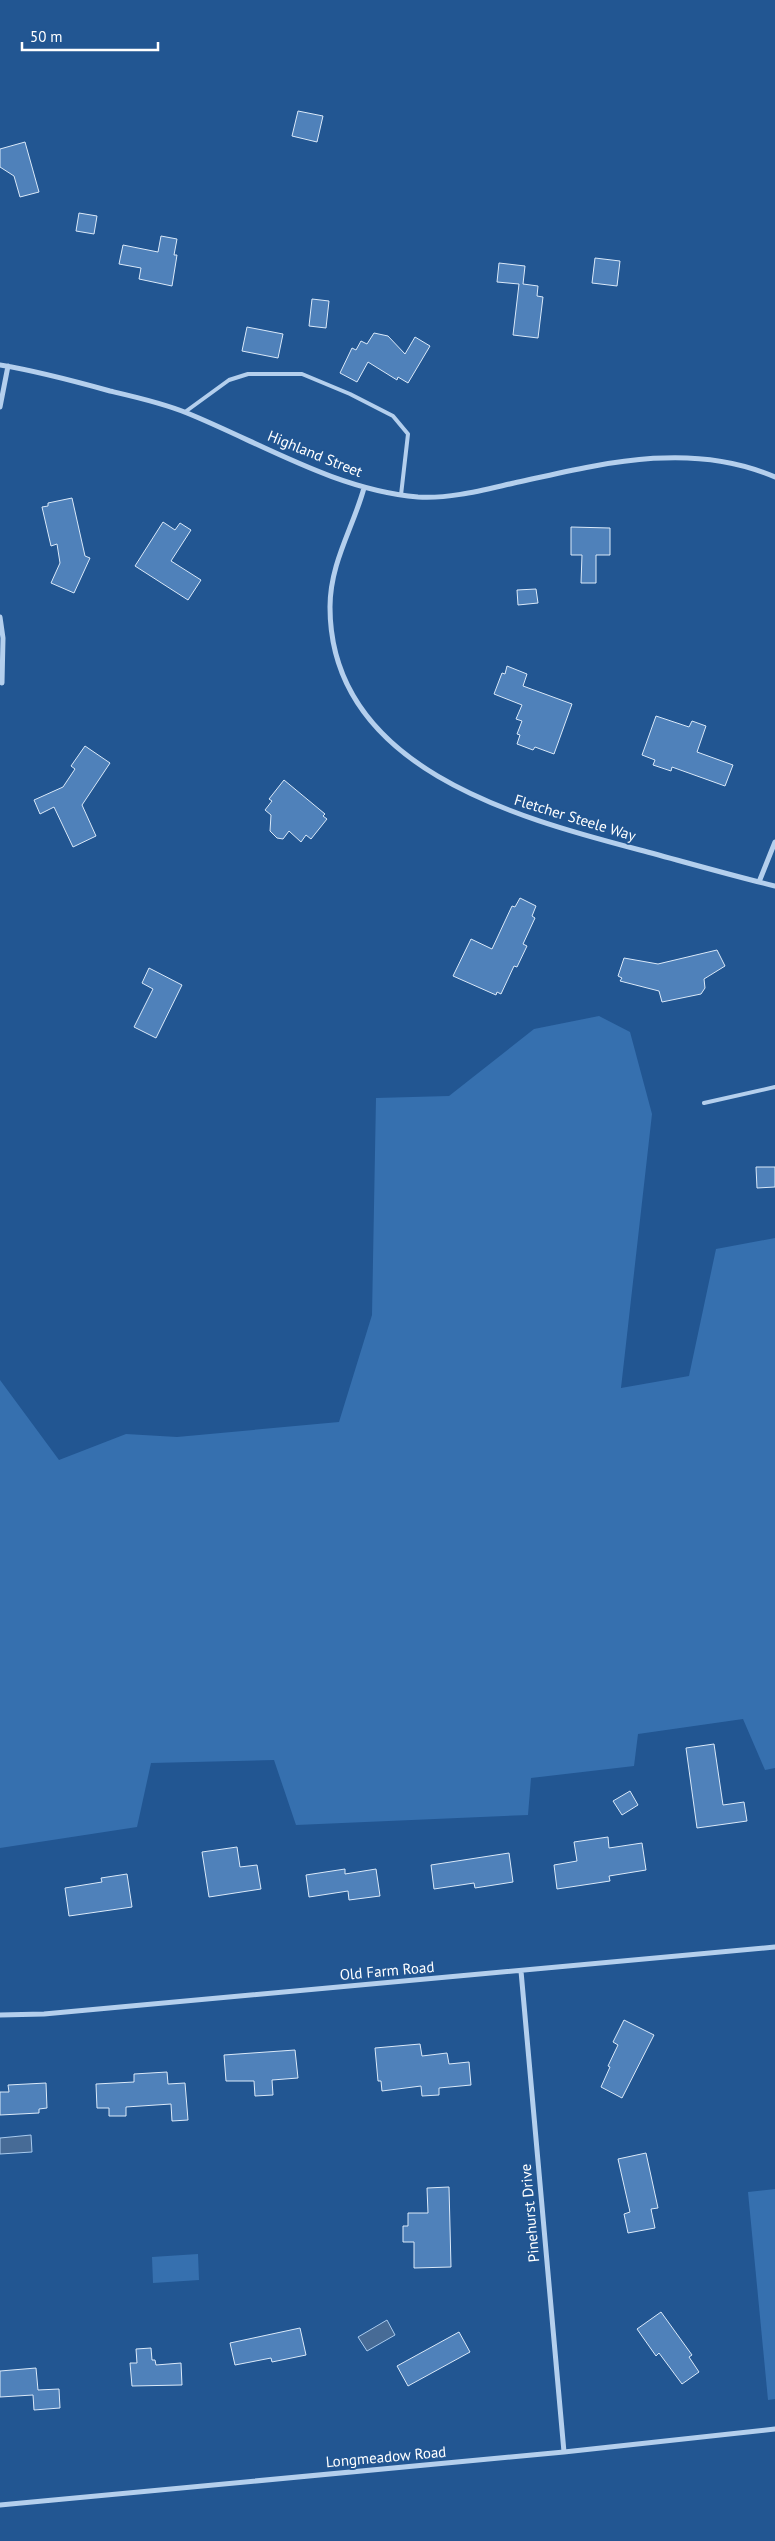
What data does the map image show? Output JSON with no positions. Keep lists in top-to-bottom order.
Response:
{
  "streets": {
    "street": [
      "Highland Street",
      "Fletcher Steele Way",
      "Old Farm Road",
      "Pinehurst Drive",
      "Longmeadow Road"
    ]
  },
  "crossings": [
    ["Highland Street", "Fletcher Steele Way"],
    ["Old Farm Road", "Pinehurst Drive"],
    ["Pinehurst Drive", "Longmeadow Road"]
  ],
  "scale_bar": "50 m"
}
